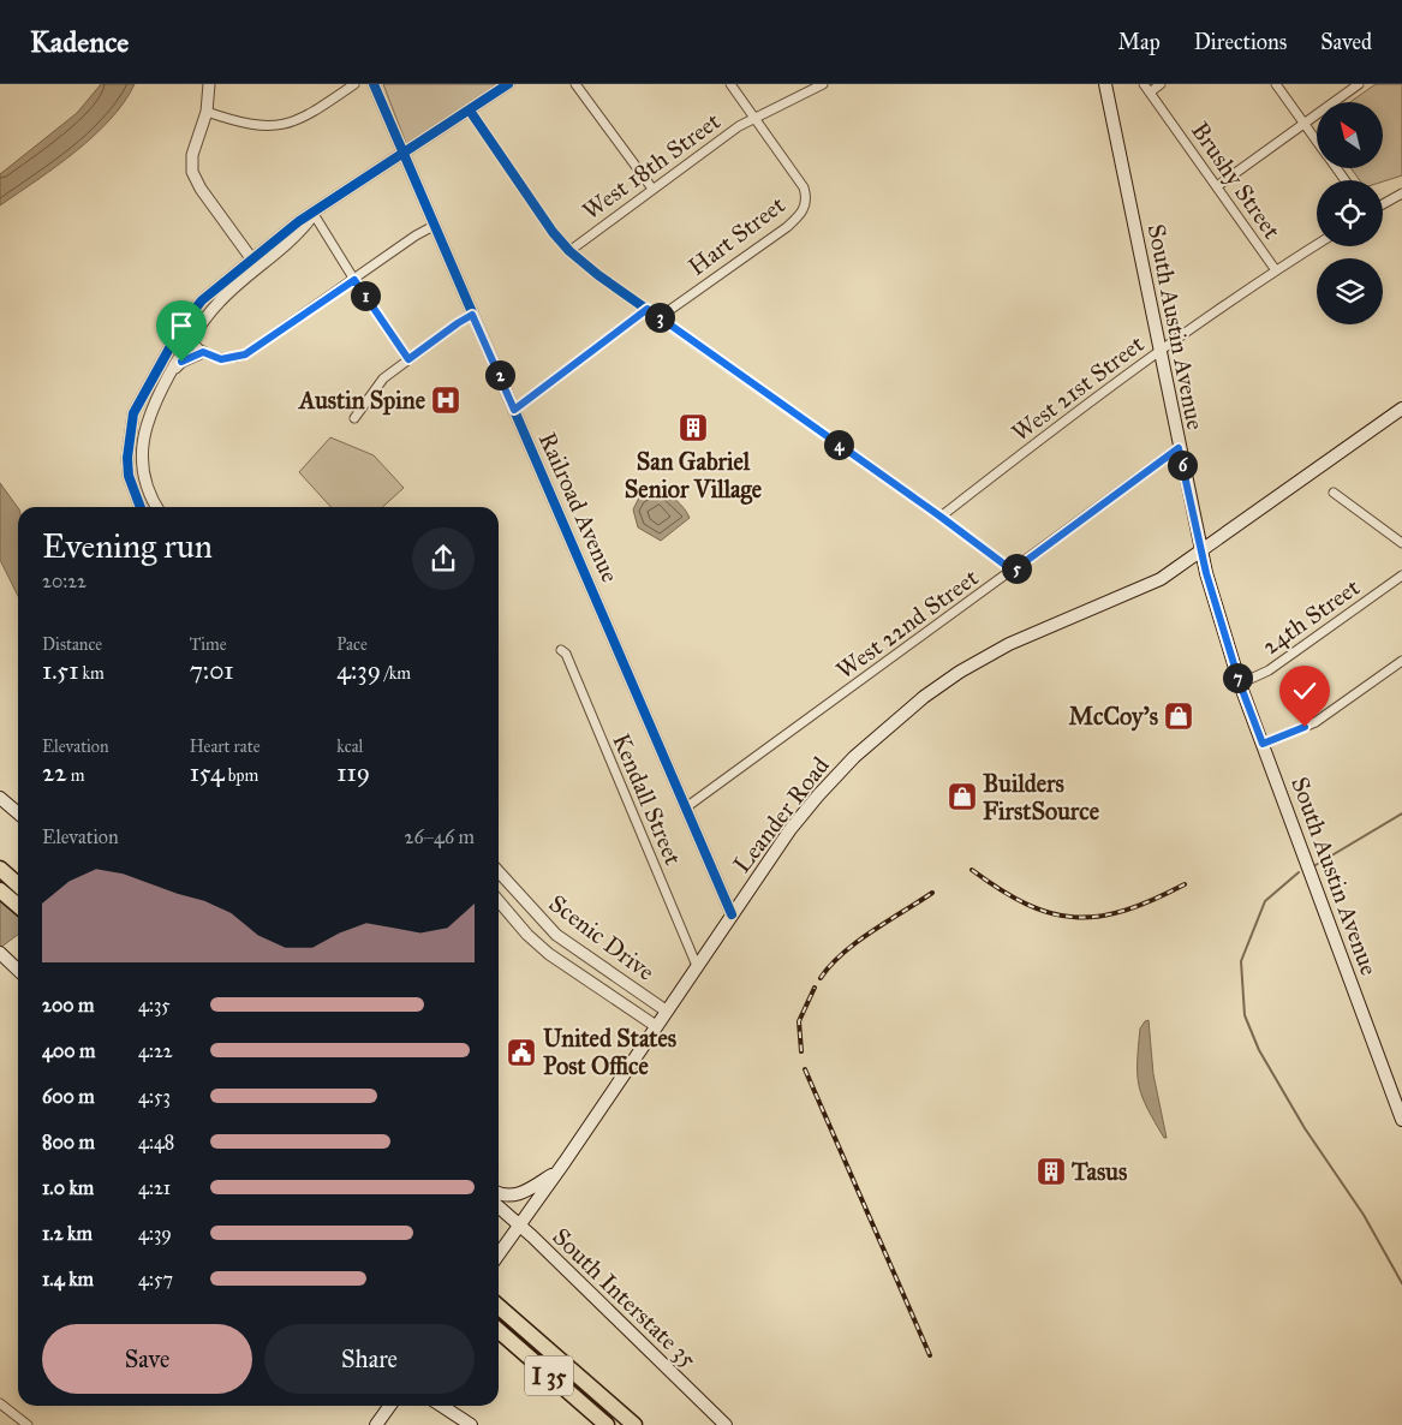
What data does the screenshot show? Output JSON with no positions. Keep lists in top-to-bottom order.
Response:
{
  "streets": {
    "highway": ["I 35"],
    "main road": ["South Austin Avenue", "Leander Road", "South Interstate 35"],
    "street": [
      "West 18th Street",
      "Brushy Street",
      "Hart Street",
      "West 21st Street",
      "Railroad Avenue",
      "24th Street",
      "West 22nd Street",
      "Kendall Street",
      "Scenic Drive"
    ]
  },
  "crossings": [
    ["West 18th Street", "Hart Street"],
    ["Brushy Street", "West 21st Street"],
    ["South Austin Avenue", "West 21st Street"],
    ["South Austin Avenue", "24th Street"],
    ["South Austin Avenue", "West 22nd Street"],
    ["South Austin Avenue", "Leander Road"],
    ["Railroad Avenue", "West 22nd Street"],
    ["Railroad Avenue", "Leander Road"],
    ["Kendall Street", "Leander Road"],
    ["Leander Road", "Scenic Drive"],
    ["Leander Road", "South Interstate 35"]
  ],
  "places": {
    "hospital": ["Austin Spine"],
    "building": ["San Gabriel Senior Village", "Tasus"],
    "shop": ["McCoy's", "Builders FirstSource"],
    "public building": ["United States Post Office"]
  },
  "north": "top left",
  "page": {
    "header": "Kadence",
    "nav": ["Map", "Directions", "Saved"],
    "pins": [
      "1",
      "3",
      "2",
      "4",
      "6",
      "5",
      "7"
    ],
    "heading": ["Evening run", "20:22"],
    "stats": [
      ["Distance", "1.51 km"],
      ["Time", "7:01"],
      ["Pace", "4:39 /km"],
      ["Elevation", "22 m"],
      ["Heart rate", "154 bpm"],
      ["kcal", "119"]
    ],
    "chart": ["Elevation", "26–46 m"],
    "list": [
      {
        "name": "200 m",
        "note": "4:35"
      },
      {
        "name": "400 m",
        "note": "4:22"
      },
      {
        "name": "600 m",
        "note": "4:53"
      },
      {
        "name": "800 m",
        "note": "4:48"
      },
      {
        "name": "1.0 km",
        "note": "4:21"
      },
      {
        "name": "1.2 km",
        "note": "4:39"
      },
      {
        "name": "1.4 km",
        "note": "4:57"
      }
    ],
    "buttons": ["Save", "Share"]
  }
}
